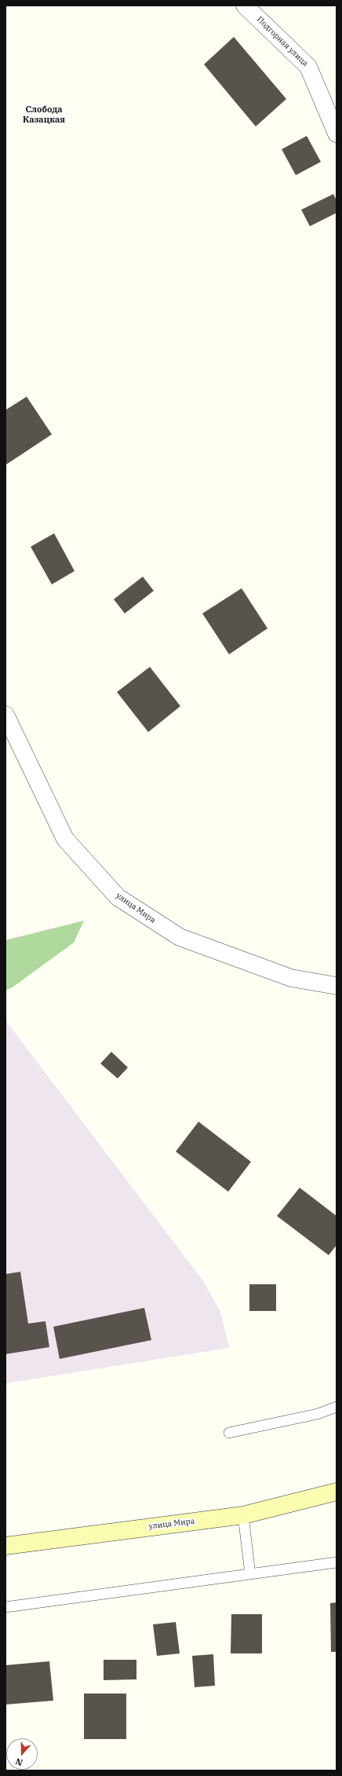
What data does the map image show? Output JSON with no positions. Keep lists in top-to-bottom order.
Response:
{
  "streets": {
    "main road": ["улица Мира"],
    "street": ["Подгорная улица"]
  },
  "districts": ["Слобода Казацкая"],
  "north": "bottom"
}
